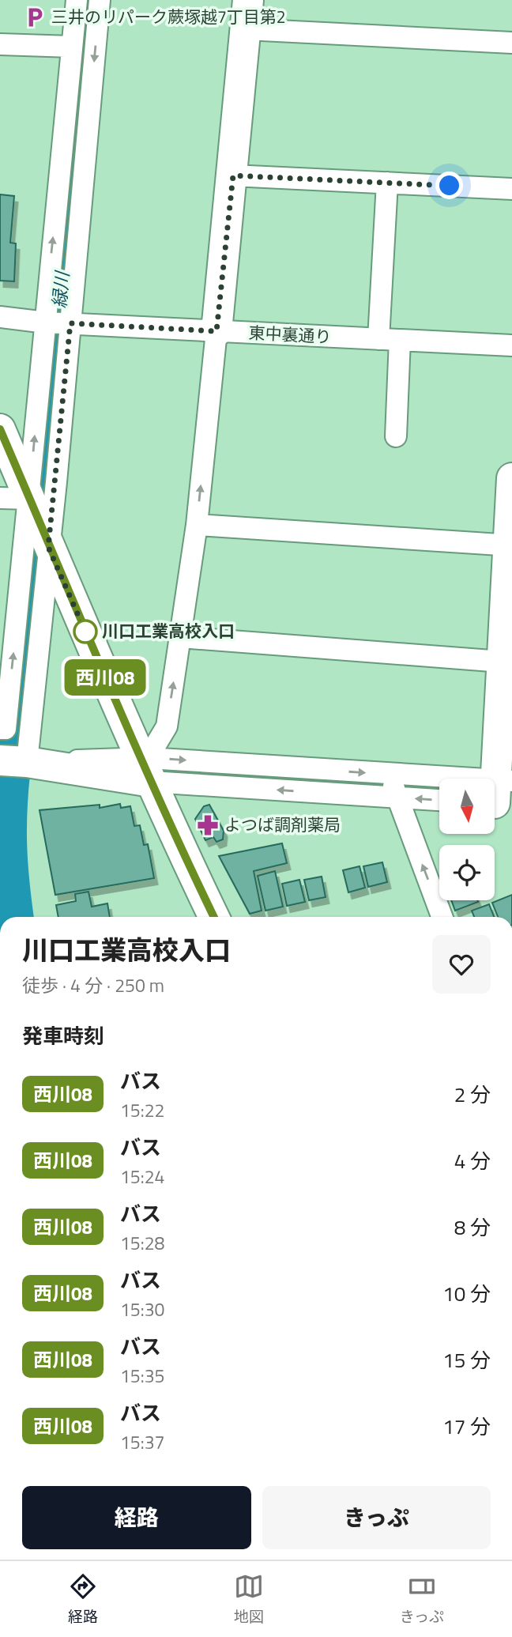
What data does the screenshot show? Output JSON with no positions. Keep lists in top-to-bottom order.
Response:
{
  "streets": {
    "street": ["東中裏通り"]
  },
  "water": ["緑川"],
  "places": {
    "parking": ["三井のリパーク蕨塚越7丁目第2"],
    "other": ["川口工業高校入口"],
    "pharmacy": ["よつば調剤薬局"]
  },
  "lines": ["bus line 西川08"],
  "north": "bottom",
  "page": {
    "on_map": "西川08",
    "heading": [
      ["川口工業高校入口", "徒歩 · 4 分 · 250 m"],
      "発車時刻"
    ],
    "list": [
      {
        "mark": "西川08",
        "name": "バス",
        "note": "15:22",
        "value": "2 分"
      },
      {
        "mark": "西川08",
        "name": "バス",
        "note": "15:24",
        "value": "4 分"
      },
      {
        "mark": "西川08",
        "name": "バス",
        "note": "15:28",
        "value": "8 分"
      },
      {
        "mark": "西川08",
        "name": "バス",
        "note": "15:30",
        "value": "10 分"
      },
      {
        "mark": "西川08",
        "name": "バス",
        "note": "15:35",
        "value": "15 分"
      },
      {
        "mark": "西川08",
        "name": "バス",
        "note": "15:37",
        "value": "17 分"
      }
    ],
    "buttons": ["経路", "きっぷ"],
    "tabs": ["経路", "地図", "きっぷ"]
  }
}
